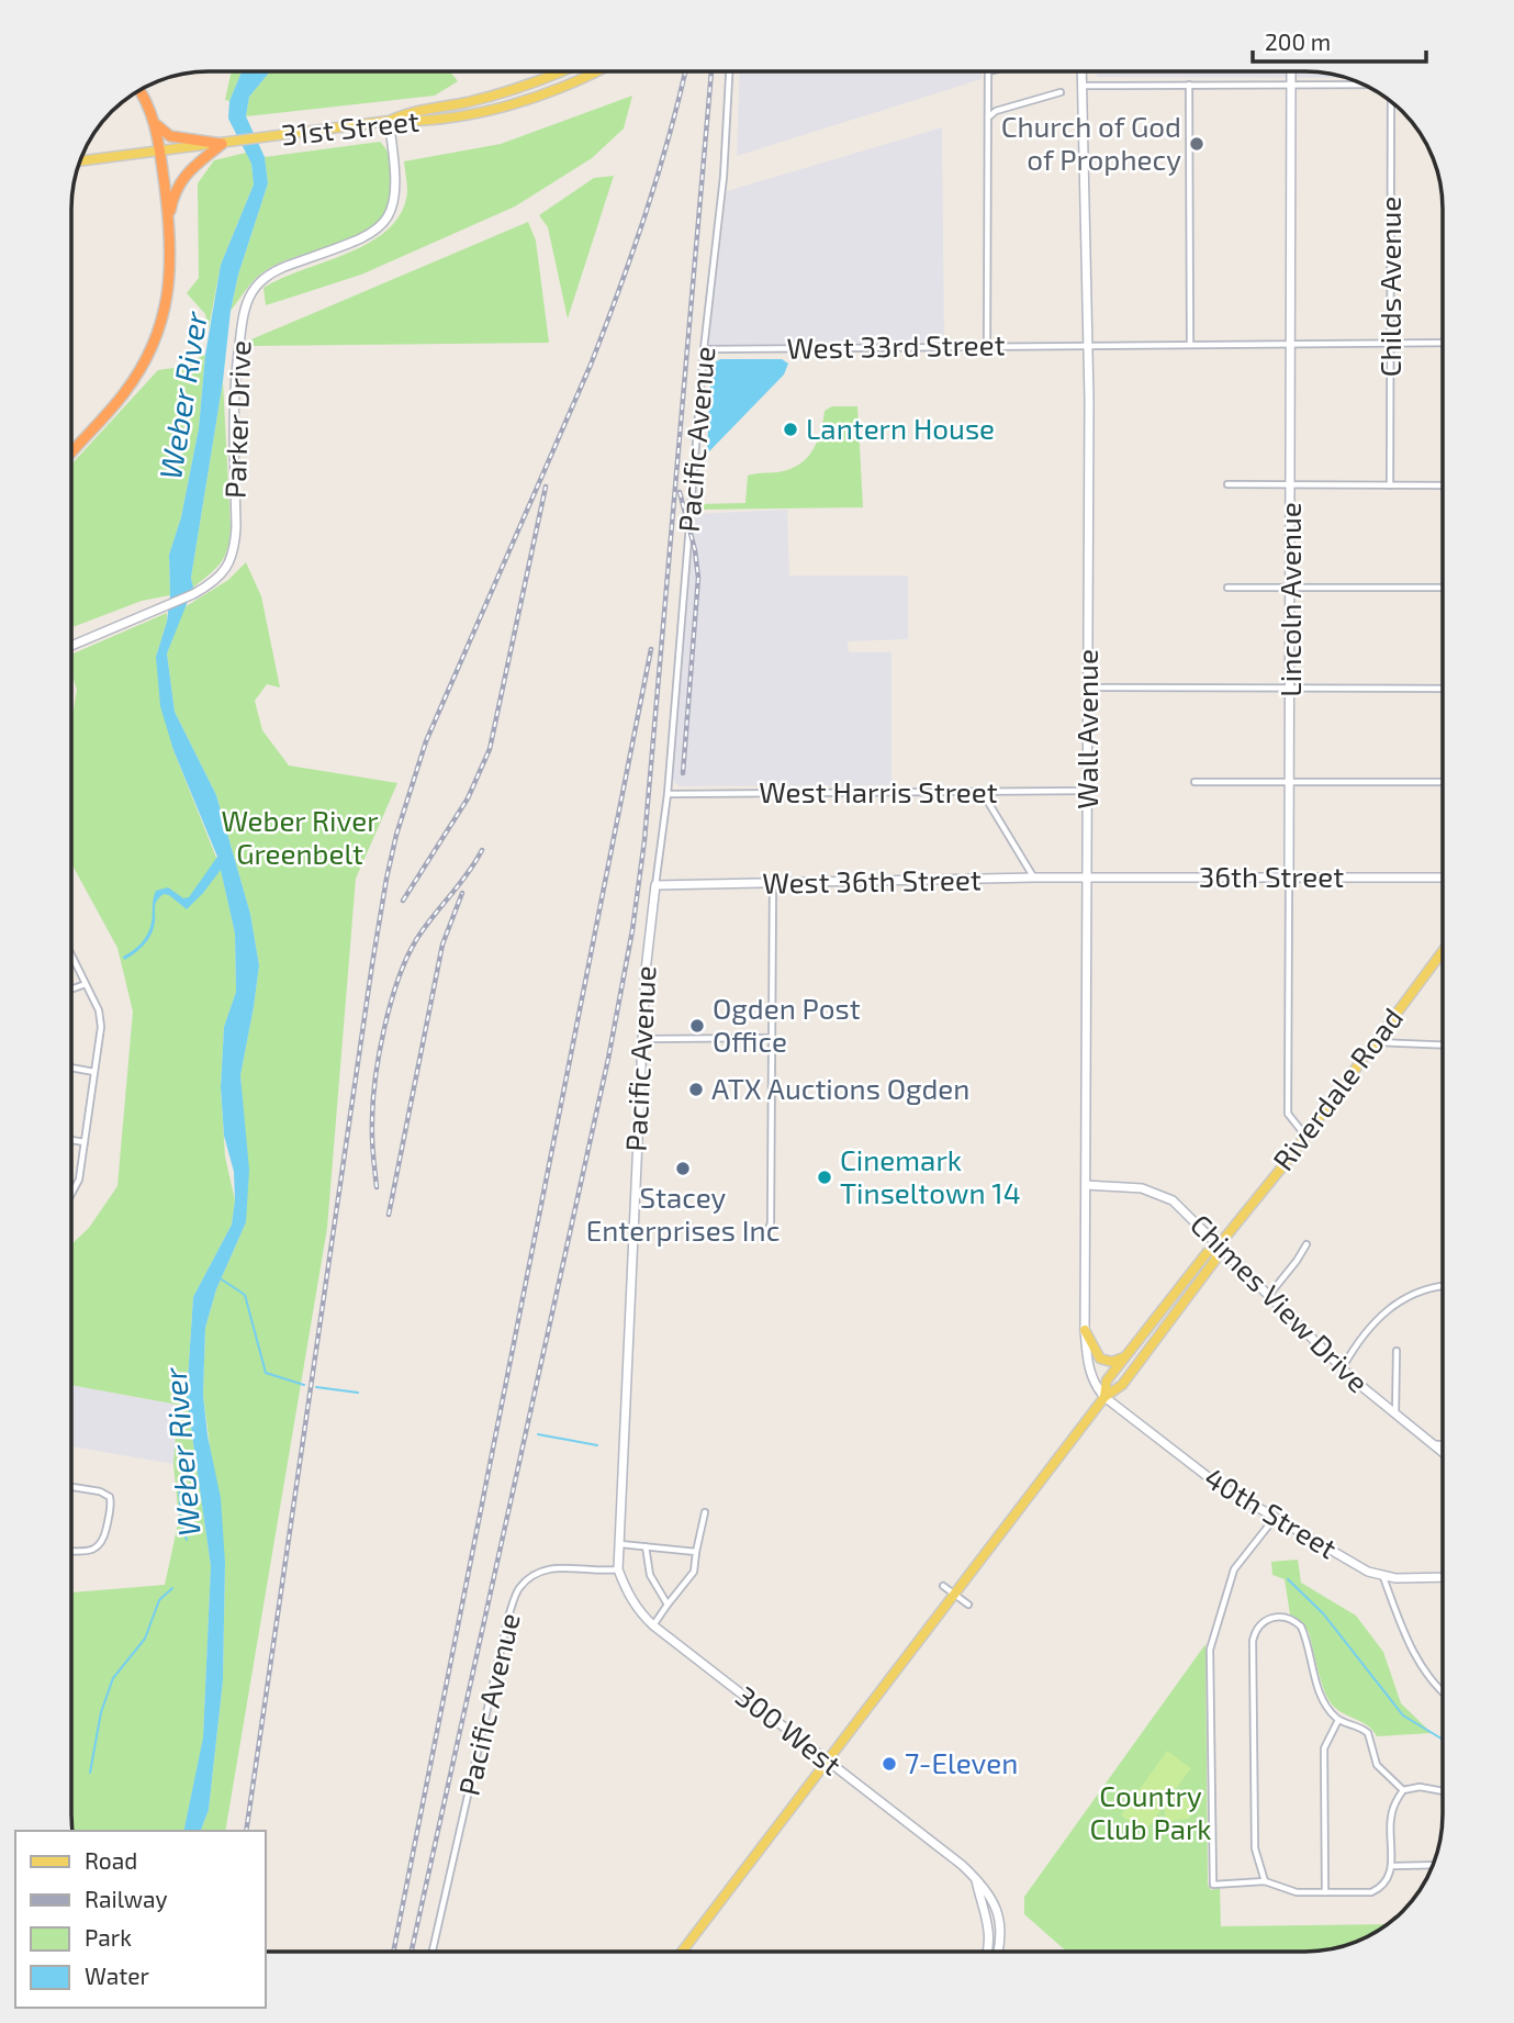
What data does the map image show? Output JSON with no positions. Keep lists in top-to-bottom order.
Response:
{
  "streets": {
    "main road": [
      "31st Street",
      "Parker Drive",
      "Pacific Avenue",
      "Lincoln Avenue",
      "Wall Avenue",
      "36th Street",
      "West 36th Street",
      "Riverdale Road",
      "Chimes View Drive",
      "40th Street",
      "300 West"
    ],
    "street": ["Childs Avenue", "West 33rd Street", "West Harris Street"]
  },
  "crossings": [
    ["31st Street", "Parker Drive"],
    ["Childs Avenue", "West 33rd Street"],
    ["West 33rd Street", "Pacific Avenue"],
    ["West 33rd Street", "Lincoln Avenue"],
    ["West 33rd Street", "Wall Avenue"],
    ["Pacific Avenue", "West Harris Street"],
    ["Pacific Avenue", "West 36th Street"],
    ["Pacific Avenue", "300 West"],
    ["Lincoln Avenue", "36th Street"],
    ["Lincoln Avenue", "Riverdale Road"],
    ["Wall Avenue", "West Harris Street"],
    ["Wall Avenue", "36th Street"],
    ["Wall Avenue", "West 36th Street"],
    ["Wall Avenue", "Riverdale Road"],
    ["Wall Avenue", "Chimes View Drive"],
    ["Wall Avenue", "40th Street"],
    ["36th Street", "West 36th Street"],
    ["Riverdale Road", "Chimes View Drive"],
    ["Riverdale Road", "40th Street"]
  ],
  "water": ["Weber River"],
  "parks": ["Weber River Greenbelt", "Country Club Park"],
  "places": [
    "Church of God of Prophecy",
    "Lantern House",
    "Ogden Post Office",
    "ATX Auctions Ogden",
    "Stacey Enterprises Inc",
    "Cinemark Tinseltown 14",
    "7-Eleven"
  ],
  "legend": [
    "Road",
    "Railway",
    "Park",
    "Water"
  ],
  "scale_bar": "200 m"
}
